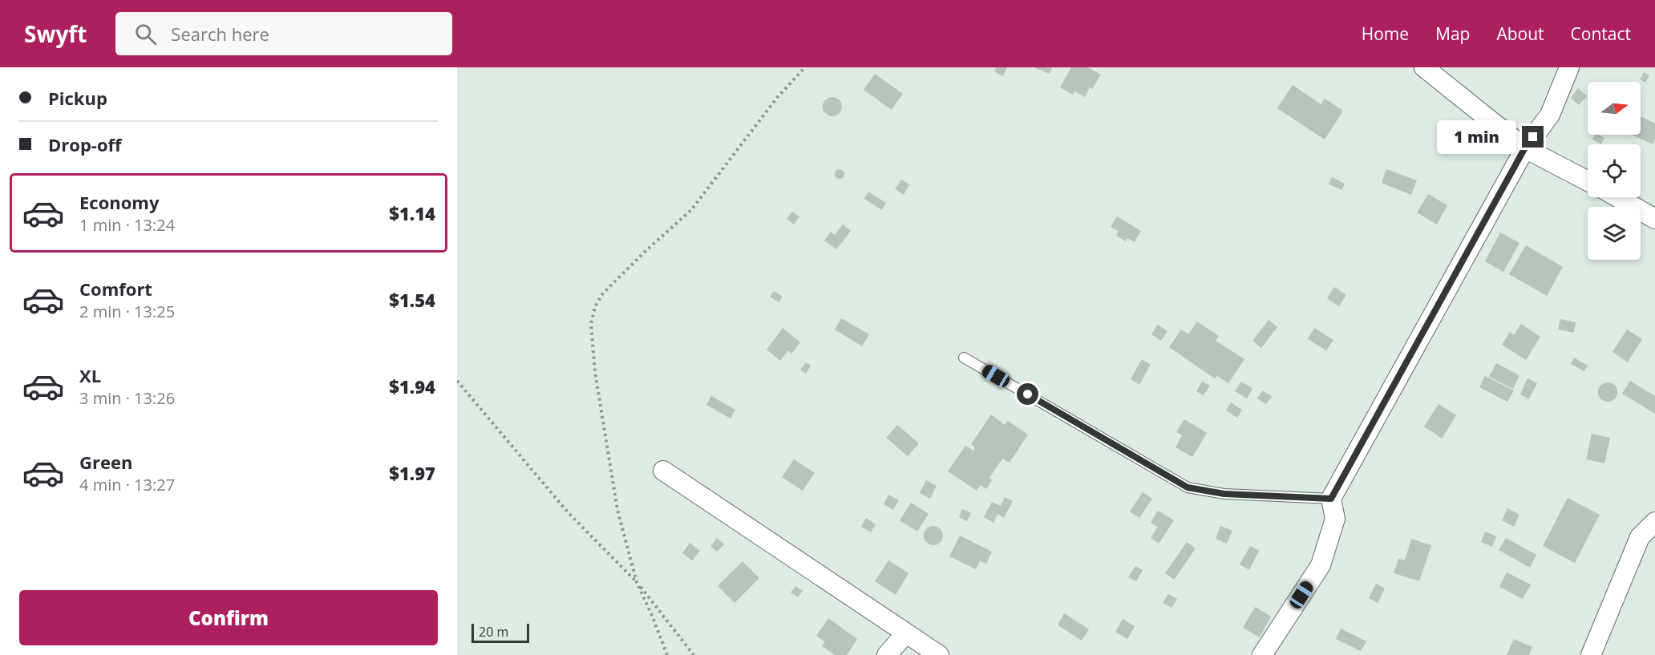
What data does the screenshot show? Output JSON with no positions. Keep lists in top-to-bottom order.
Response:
{
  "scale_bar": "20 m",
  "north": "right",
  "page": {
    "header": "Swyft",
    "search": "Search here",
    "nav": [
      "Home",
      "Map",
      "About",
      "Contact"
    ],
    "banner": ["Pickup", "Drop-off"],
    "bubble": "1 min",
    "list": [
      {
        "name": "Economy",
        "note": "1 min · 13:24",
        "value": "$1.14"
      },
      {
        "name": "Comfort",
        "note": "2 min · 13:25",
        "value": "$1.54"
      },
      {
        "name": "XL",
        "note": "3 min · 13:26",
        "value": "$1.94"
      },
      {
        "name": "Green",
        "note": "4 min · 13:27",
        "value": "$1.97"
      }
    ],
    "buttons": "Confirm",
    "scale": "20 m"
  }
}
